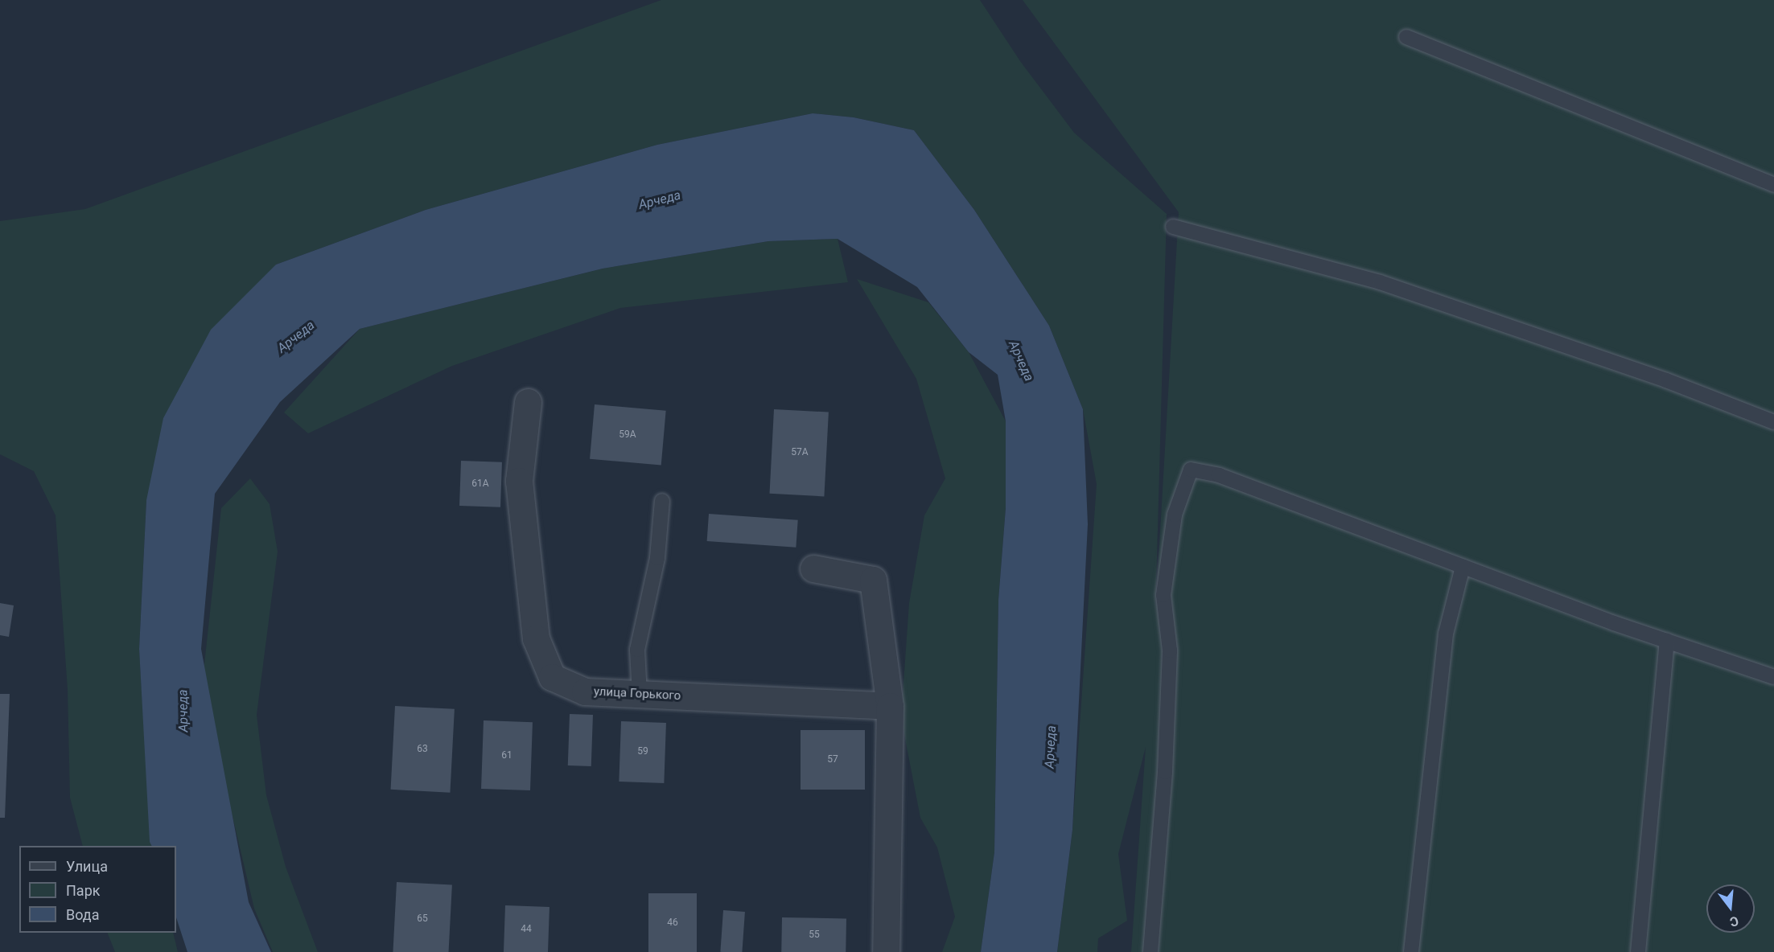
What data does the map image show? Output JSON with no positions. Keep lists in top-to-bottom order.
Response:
{
  "streets": {
    "street": ["улица Горького"]
  },
  "water": ["Арчеда"],
  "house_numbers": [
    "59А",
    "57А",
    "61А",
    "63",
    "59",
    "61",
    "57",
    "65",
    "46",
    "44",
    "55"
  ],
  "legend": ["Улица", "Парк", "Вода"],
  "north": "bottom"
}
